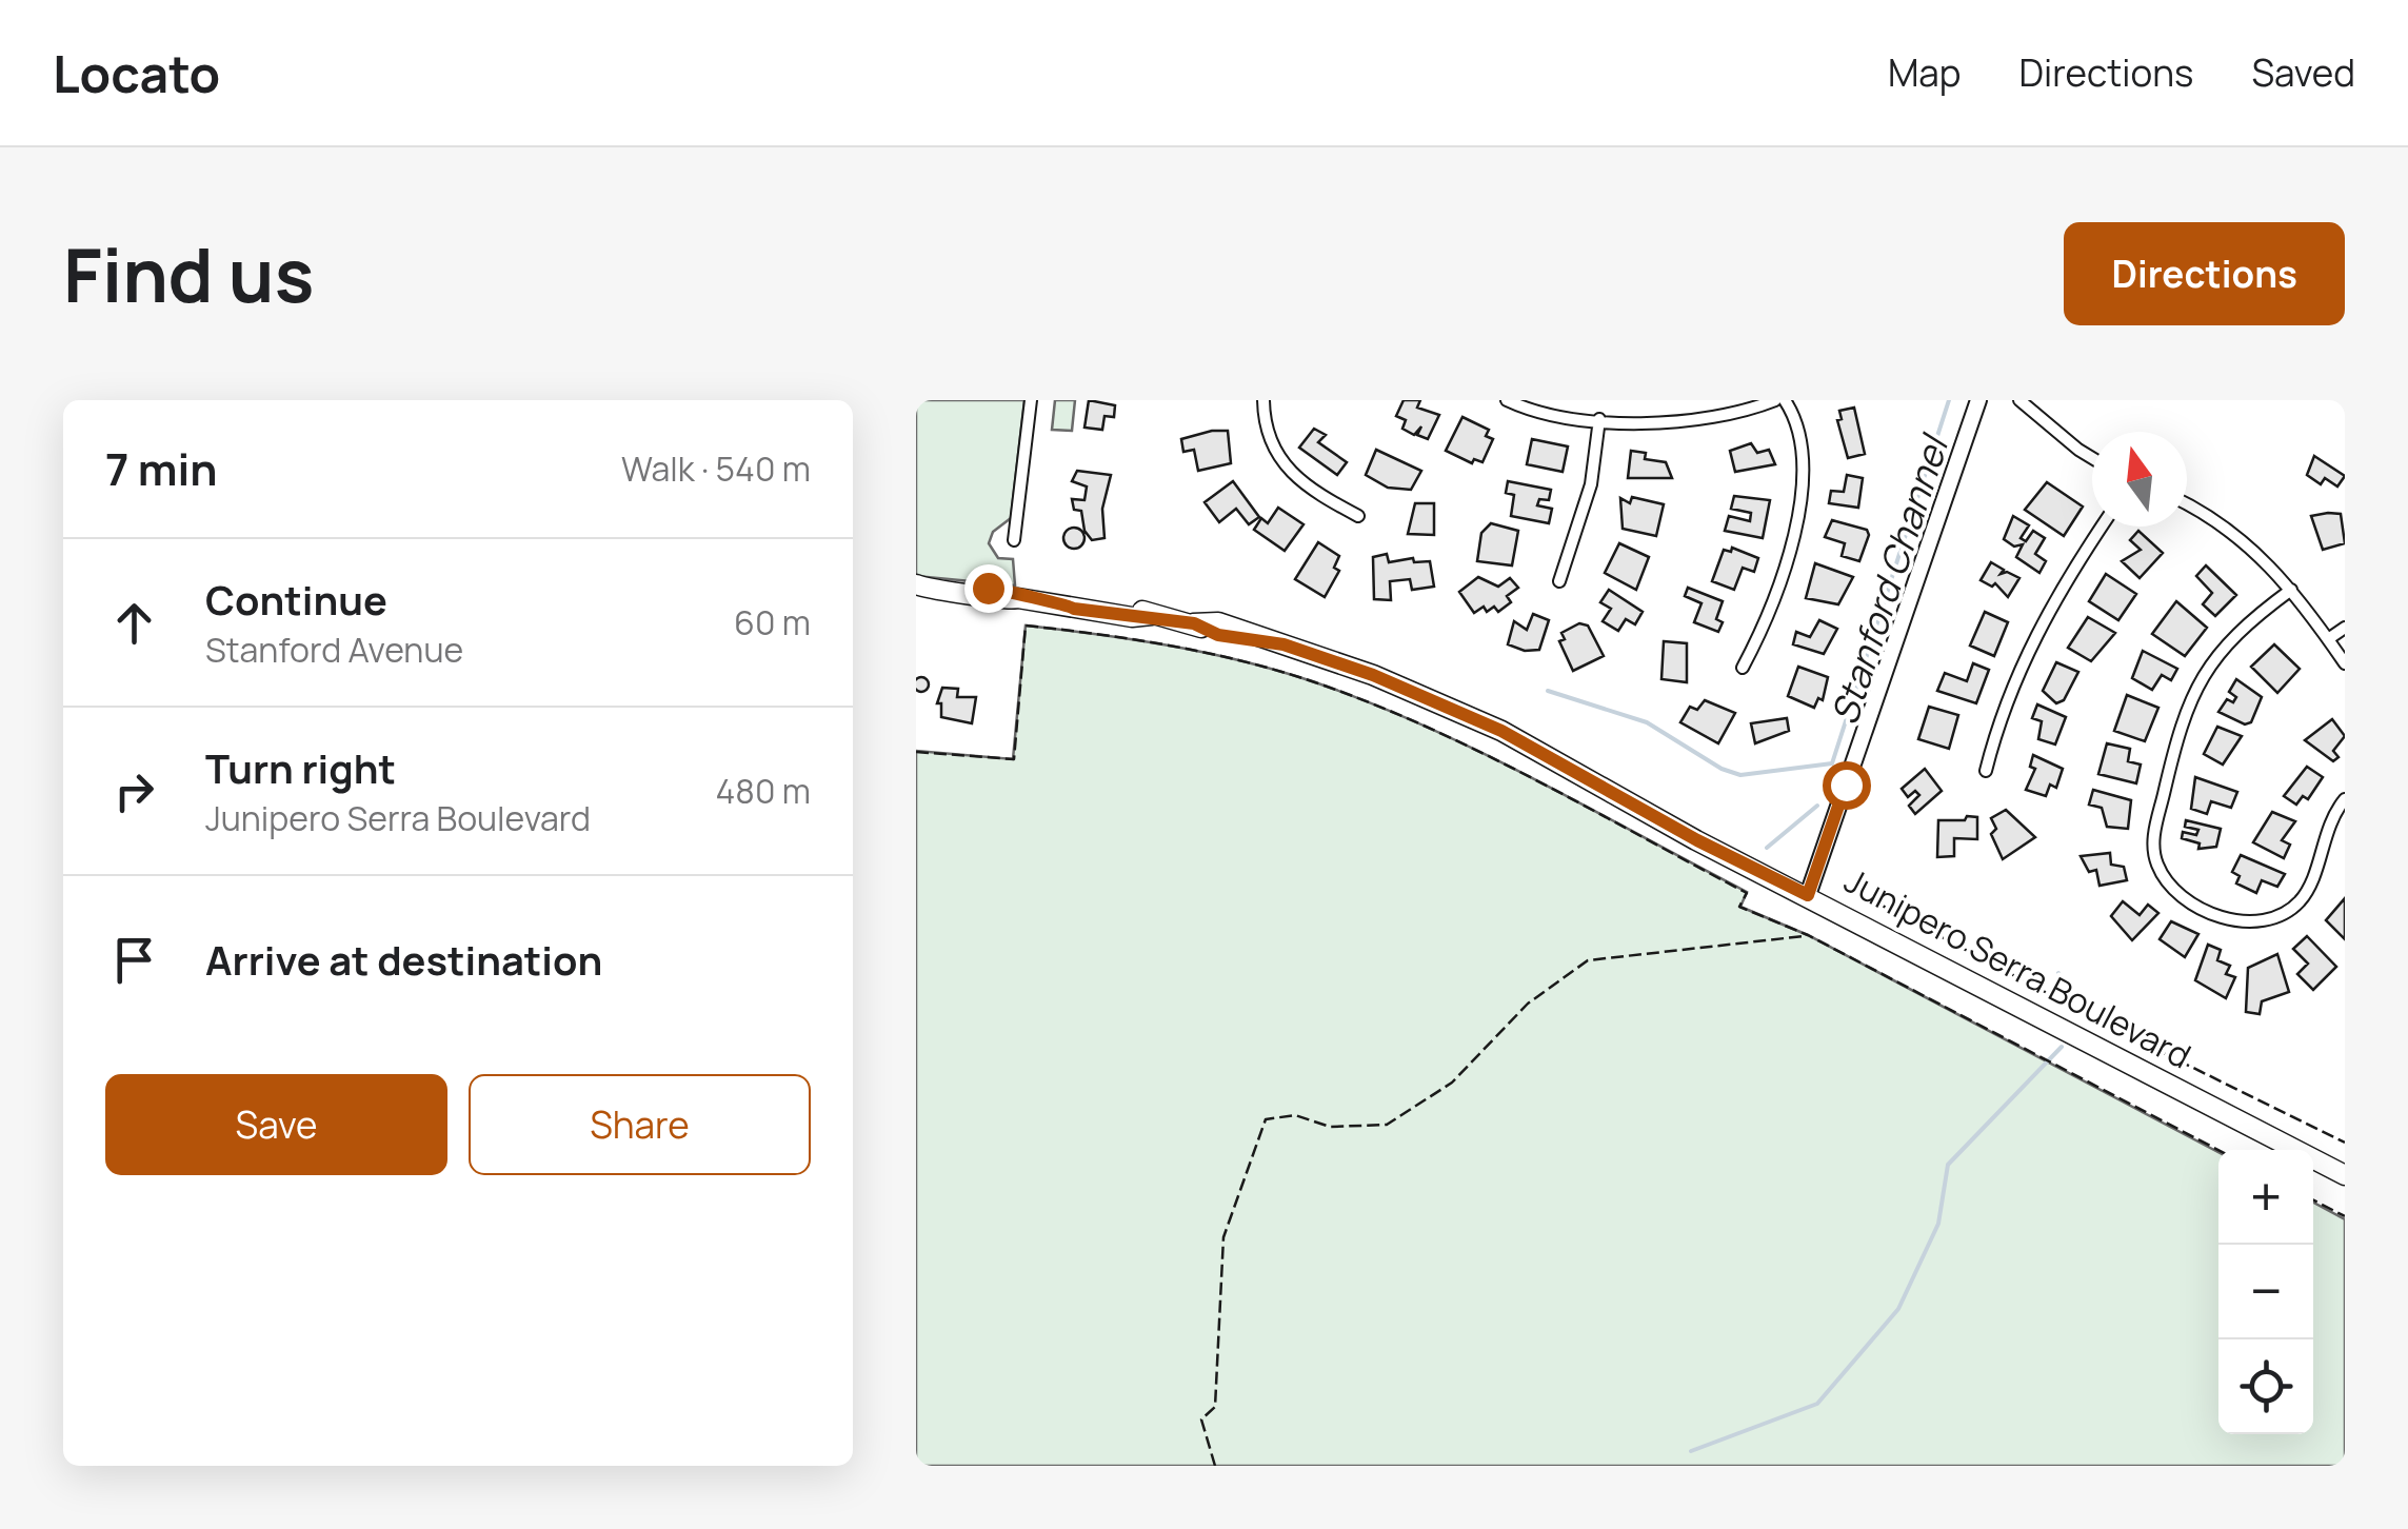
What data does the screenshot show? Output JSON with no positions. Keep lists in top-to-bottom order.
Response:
{
  "streets": {
    "main road": ["Junipero Serra Boulevard"]
  },
  "water": ["Stanford Channel"],
  "north": "top",
  "page": {
    "header": "Locato",
    "nav": ["Map", "Directions", "Saved"],
    "buttons": [
      "Directions",
      ["Save", "Share"]
    ],
    "title": "Find us",
    "heading": ["7 min", "Walk · 540 m"],
    "list": [
      ["Continue", "Stanford Avenue", "60 m"],
      ["Turn right", "Junipero Serra Boulevard", "480 m"],
      "Arrive at destination"
    ],
    "map_buttons": ["+", "−"]
  }
}
